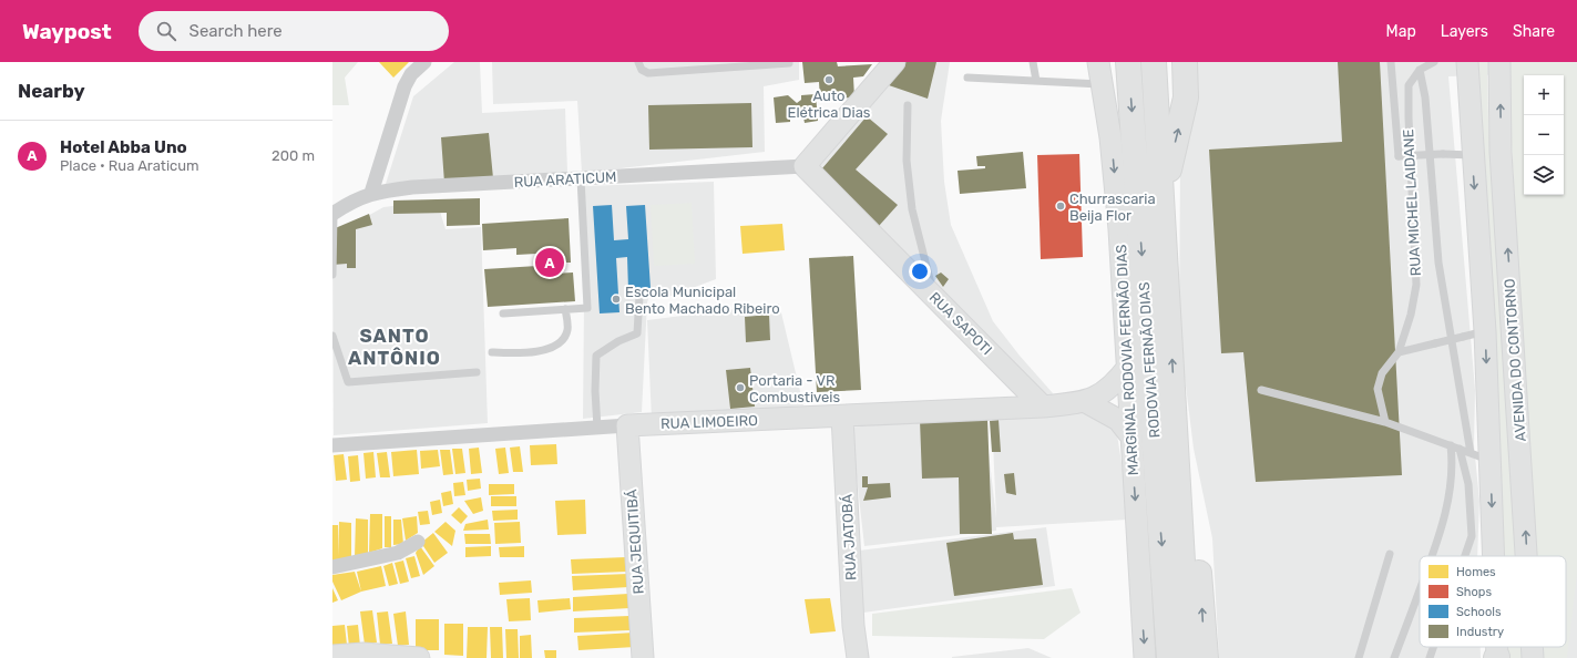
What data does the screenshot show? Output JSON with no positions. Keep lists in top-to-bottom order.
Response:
{
  "streets": {
    "highway": ["RODOVIA FERNÃO DIAS"],
    "street": [
      "RUA ARATICUM",
      "RUA SAPOTI",
      "MARGINAL RODOVIA FERNÃO DIAS",
      "AVENIDA DO CONTORNO",
      "RUA LIMOEIRO",
      "RUA JATOBÁ",
      "RUA JEQUITIBÁ"
    ],
    "lane": ["RUA MICHEL LAIDANE"]
  },
  "crossings": [
    ["RUA ARATICUM", "RUA SAPOTI"],
    ["RUA SAPOTI", "RUA LIMOEIRO"],
    ["MARGINAL RODOVIA FERNÃO DIAS", "RUA LIMOEIRO"],
    ["RUA LIMOEIRO", "RUA JATOBÁ"],
    ["RUA LIMOEIRO", "RUA JEQUITIBÁ"]
  ],
  "one_way": ["MARGINAL RODOVIA FERNÃO DIAS"],
  "districts": ["SANTO ANTÔNIO"],
  "places": [
    "Auto Elétrica Dias",
    "Churrascaria Beija Flor",
    "Escola Municipal Bento Machado Ribeiro",
    "Portaria - VR Combustiveis"
  ],
  "legend": [
    "Homes",
    "Shops",
    "Schools",
    "Industry"
  ],
  "page": {
    "header": "Waypost",
    "search": "Search here",
    "nav": ["Map", "Layers", "Share"],
    "heading": "Nearby",
    "map_buttons": ["+", "−"],
    "list": [
      {
        "mark": "A",
        "name": "Hotel Abba Uno",
        "note": "Place · Rua Araticum",
        "value": "200 m"
      }
    ],
    "pins": "A"
  }
}
